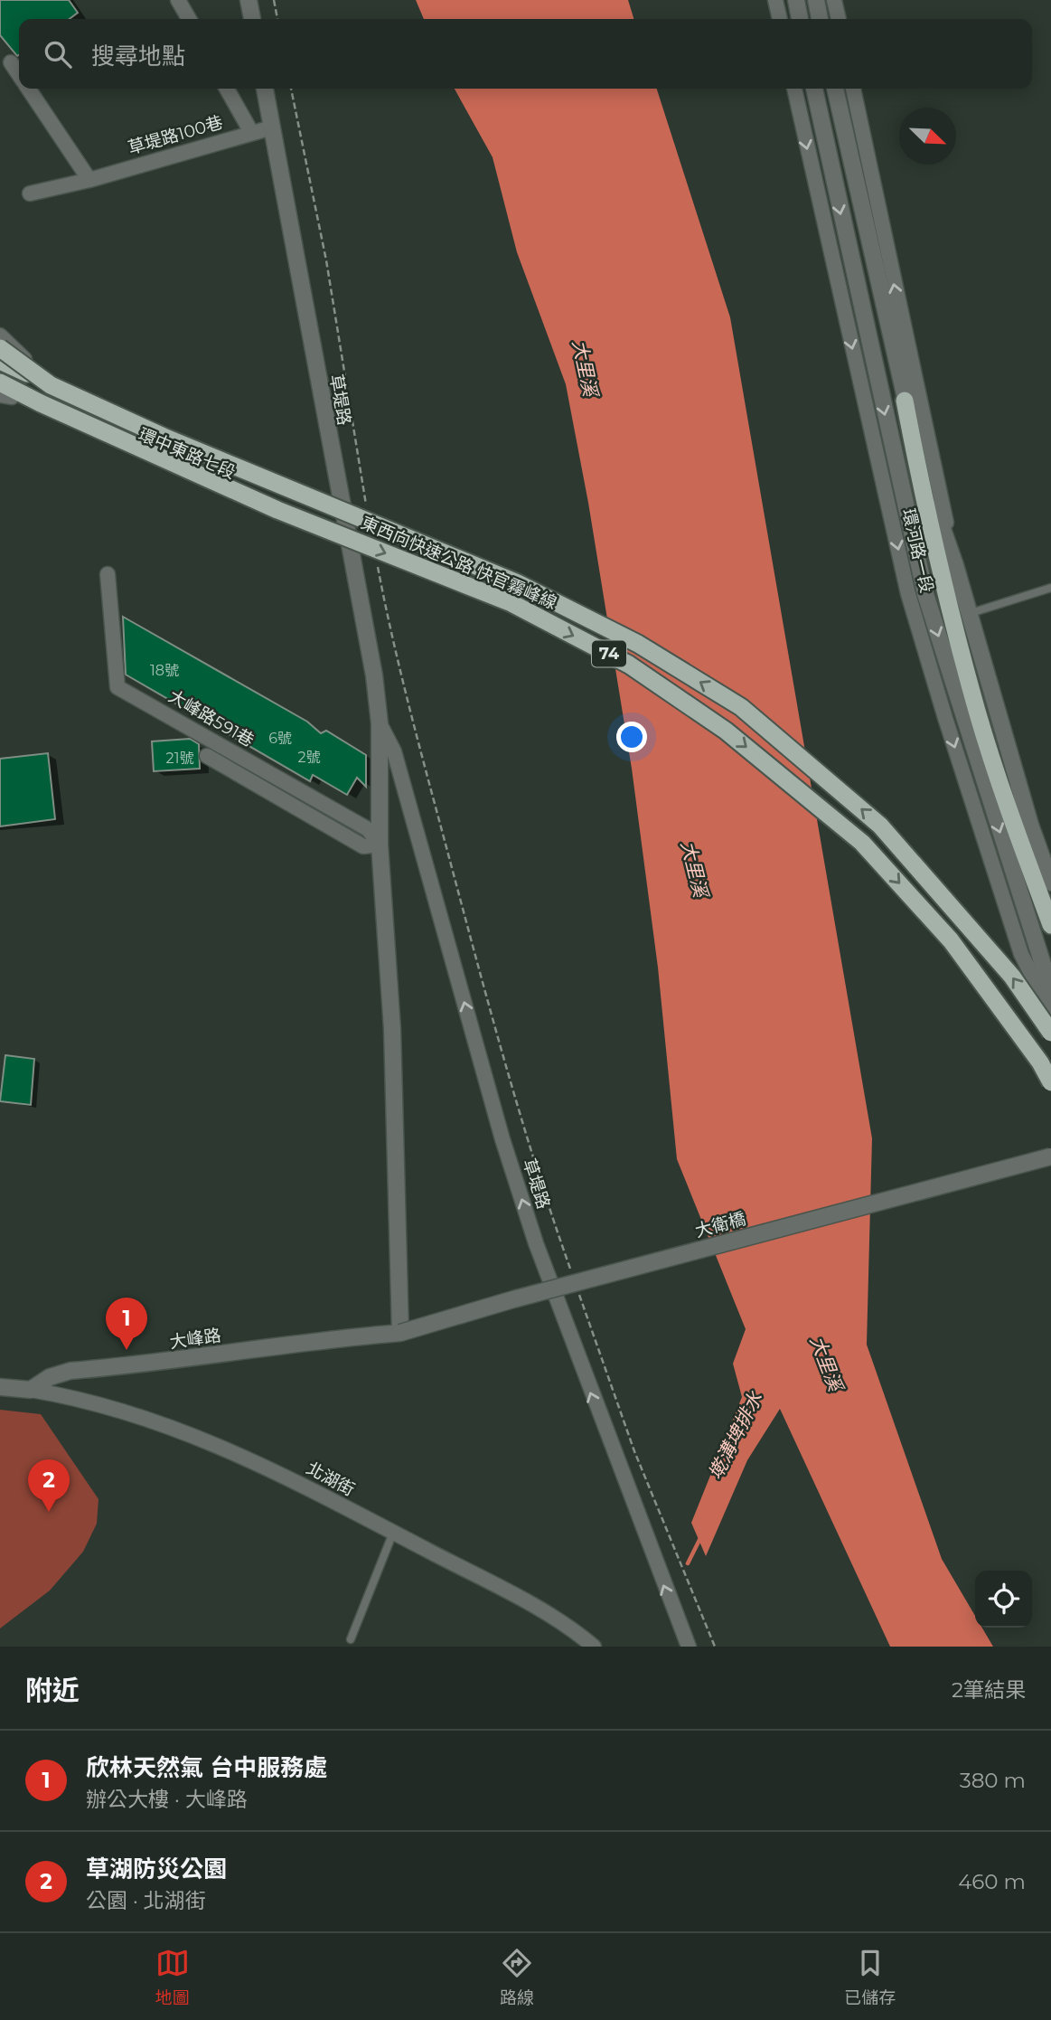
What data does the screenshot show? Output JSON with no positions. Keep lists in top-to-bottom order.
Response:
{
  "streets": {
    "highway": ["東西向快速公路 快官霧峰線", "74"],
    "street": [
      "草堤路100巷",
      "草堤路",
      "環中東路七段",
      "環河路一段",
      "大峰路591巷",
      "大衛橋",
      "大峰路",
      "北湖街"
    ]
  },
  "crossings": [
    ["草堤路100巷", "草堤路"],
    ["草堤路", "環中東路七段"],
    ["草堤路", "大峰路591巷"],
    ["草堤路", "大衛橋"],
    ["草堤路", "大峰路"],
    ["大衛橋", "大峰路"],
    ["大峰路", "北湖街"]
  ],
  "water": ["大里溪", "墘溝埤排水"],
  "house_numbers": [
    "18號",
    "6號",
    "2號",
    "21號"
  ],
  "north": "bottom right",
  "page": {
    "search": "搜尋地點",
    "pins": ["1", "2"],
    "heading": ["附近", "2筆結果"],
    "list": [
      {
        "mark": "1",
        "name": "欣林天然氣 台中服務處",
        "note": "辦公大樓 · 大峰路",
        "value": "380 m"
      },
      {
        "mark": "2",
        "name": "草湖防災公園",
        "note": "公園 · 北湖街",
        "value": "460 m"
      }
    ],
    "nav": ["地圖", "路線", "已儲存"]
  }
}
